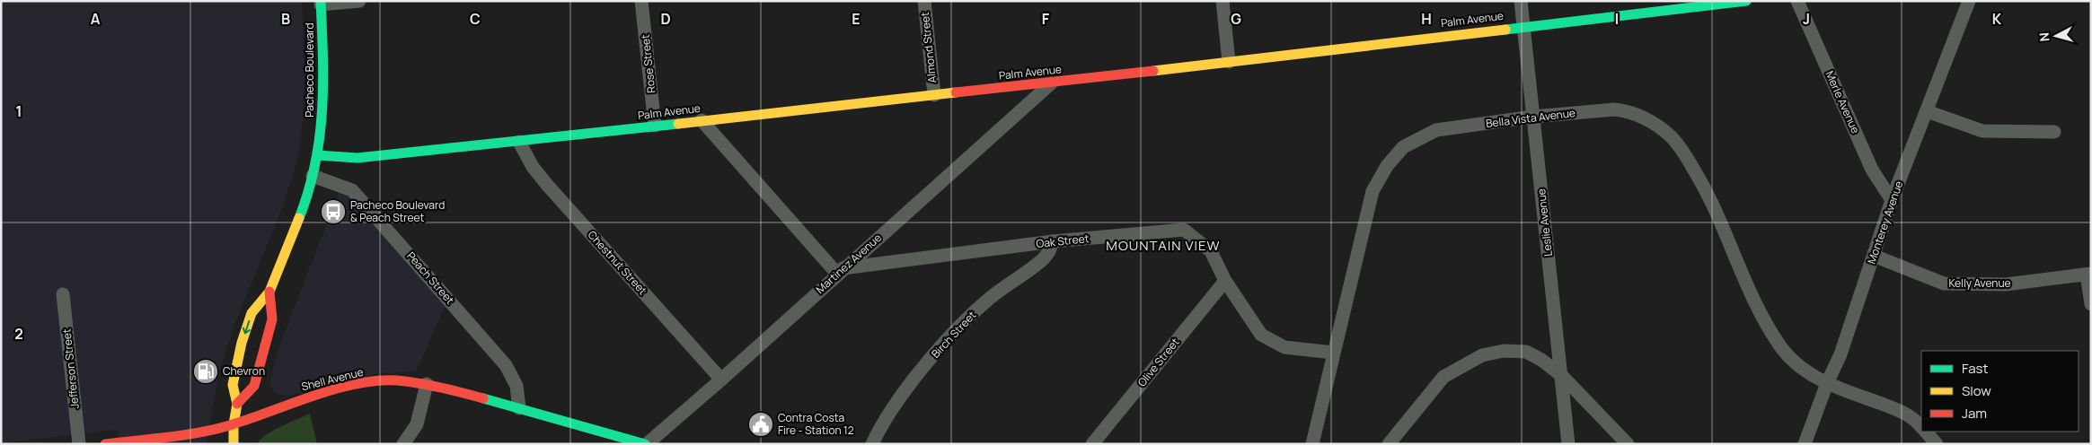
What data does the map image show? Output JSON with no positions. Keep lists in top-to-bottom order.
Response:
{
  "streets": {
    "street": [
      "Palm Avenue",
      "Almond Street",
      "Rose Street",
      "Pacheco Boulevard",
      "Merle Avenue",
      "Bella Vista Avenue",
      "Leslie Avenue",
      "Monterey Avenue",
      "Oak Street",
      "Chestnut Street",
      "Martinez Avenue",
      "Peach Street",
      "Kelly Avenue",
      "Birch Street",
      "Olive Street",
      "Jefferson Street",
      "Shell Avenue"
    ]
  },
  "crossings": [
    ["Palm Avenue", "Almond Street"],
    ["Palm Avenue", "Rose Street"],
    ["Palm Avenue", "Pacheco Boulevard"],
    ["Palm Avenue", "Leslie Avenue"],
    ["Palm Avenue", "Chestnut Street"],
    ["Palm Avenue", "Martinez Avenue"],
    ["Pacheco Boulevard", "Peach Street"],
    ["Pacheco Boulevard", "Shell Avenue"],
    ["Merle Avenue", "Monterey Avenue"],
    ["Bella Vista Avenue", "Leslie Avenue"],
    ["Bella Vista Avenue", "Monterey Avenue"],
    ["Bella Vista Avenue", "Oak Street"],
    ["Monterey Avenue", "Kelly Avenue"],
    ["Oak Street", "Martinez Avenue"],
    ["Oak Street", "Birch Street"],
    ["Oak Street", "Olive Street"],
    ["Chestnut Street", "Martinez Avenue"],
    ["Martinez Avenue", "Shell Avenue"],
    ["Peach Street", "Shell Avenue"]
  ],
  "districts": ["MOUNTAIN VIEW"],
  "places": {
    "bus stop": ["Pacheco Boulevard & Peach Street"],
    "fuel station": ["Chevron"],
    "public building": ["Contra Costa Fire - Station 12"]
  },
  "legend": ["Fast", "Slow", "Jam"],
  "north": "left",
  "grid": {
    "columns": [
      "A",
      "B",
      "C",
      "D",
      "E",
      "F",
      "G",
      "H",
      "I",
      "J",
      "K"
    ],
    "rows": ["1", "2"]
  }
}
